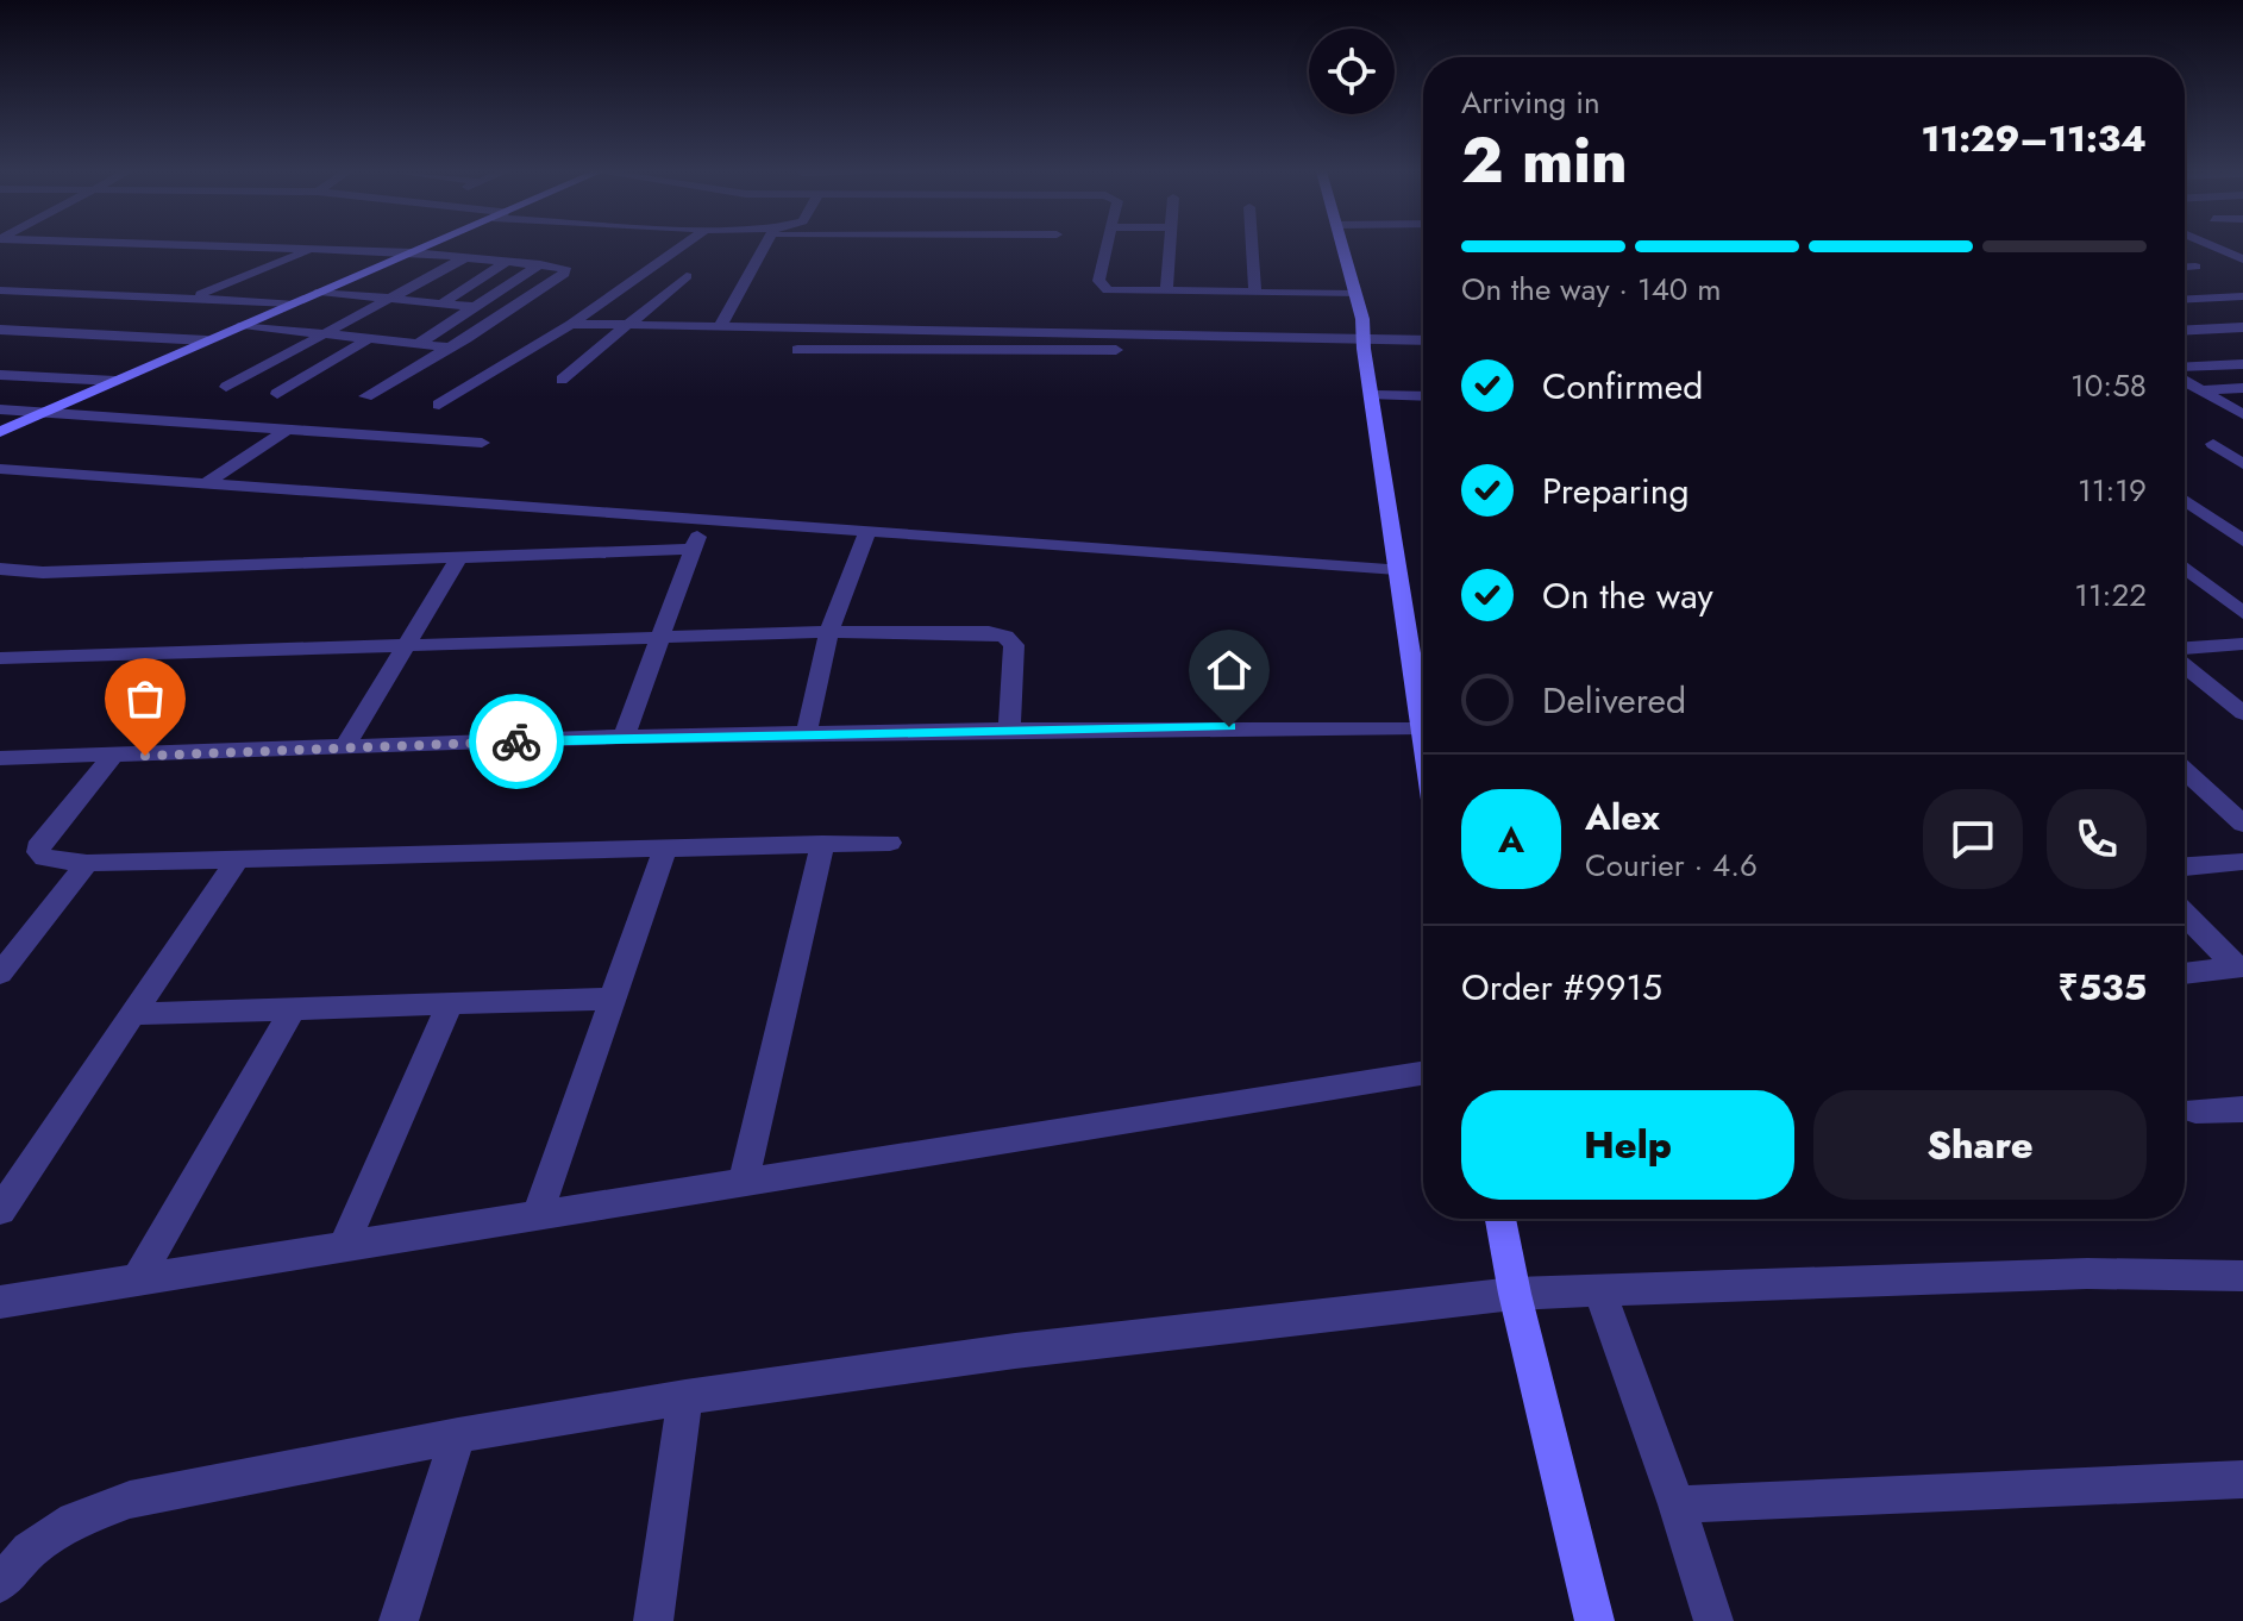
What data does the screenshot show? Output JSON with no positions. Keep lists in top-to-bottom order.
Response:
{
  "page": {
    "heading": ["2 min", "Arriving in", "11:29–11:34"],
    "panel": [
      "Alex",
      "Courier · 4.6",
      "Order #9915",
      "₹535"
    ],
    "bar": "On the way · 140 m",
    "list": [
      ["Confirmed", "10:58"],
      ["Preparing", "11:19"],
      ["On the way", "11:22"],
      "Delivered"
    ],
    "round": "A",
    "buttons": ["Help", "Share"]
  }
}
